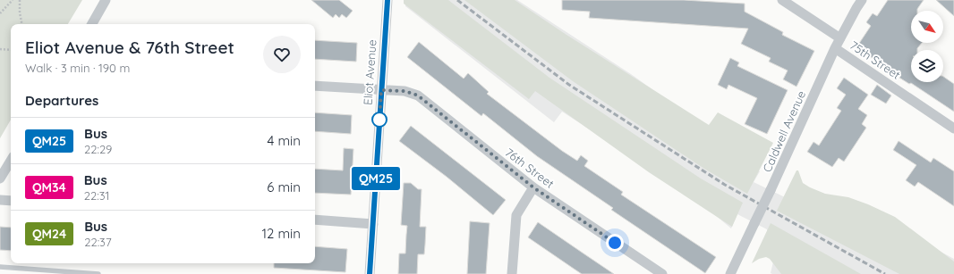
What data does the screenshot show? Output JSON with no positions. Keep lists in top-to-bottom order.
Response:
{
  "streets": {
    "street": [
      "75th Street",
      "Eliot Avenue",
      "Caldwell Avenue",
      "76th Street"
    ]
  },
  "crossings": [
    ["75th Street", "Caldwell Avenue"],
    ["Eliot Avenue", "76th Street"]
  ],
  "lines": ["bus line QM25"],
  "north": "bottom right",
  "page": {
    "on_map": "QM25",
    "heading": [
      ["Eliot Avenue & 76th Street", "Walk · 3 min · 190 m"],
      "Departures"
    ],
    "list": [
      {
        "mark": "QM25",
        "name": "Bus",
        "note": "22:29",
        "value": "4 min"
      },
      {
        "mark": "QM34",
        "name": "Bus",
        "note": "22:31",
        "value": "6 min"
      },
      {
        "mark": "QM24",
        "name": "Bus",
        "note": "22:37",
        "value": "12 min"
      }
    ]
  }
}
